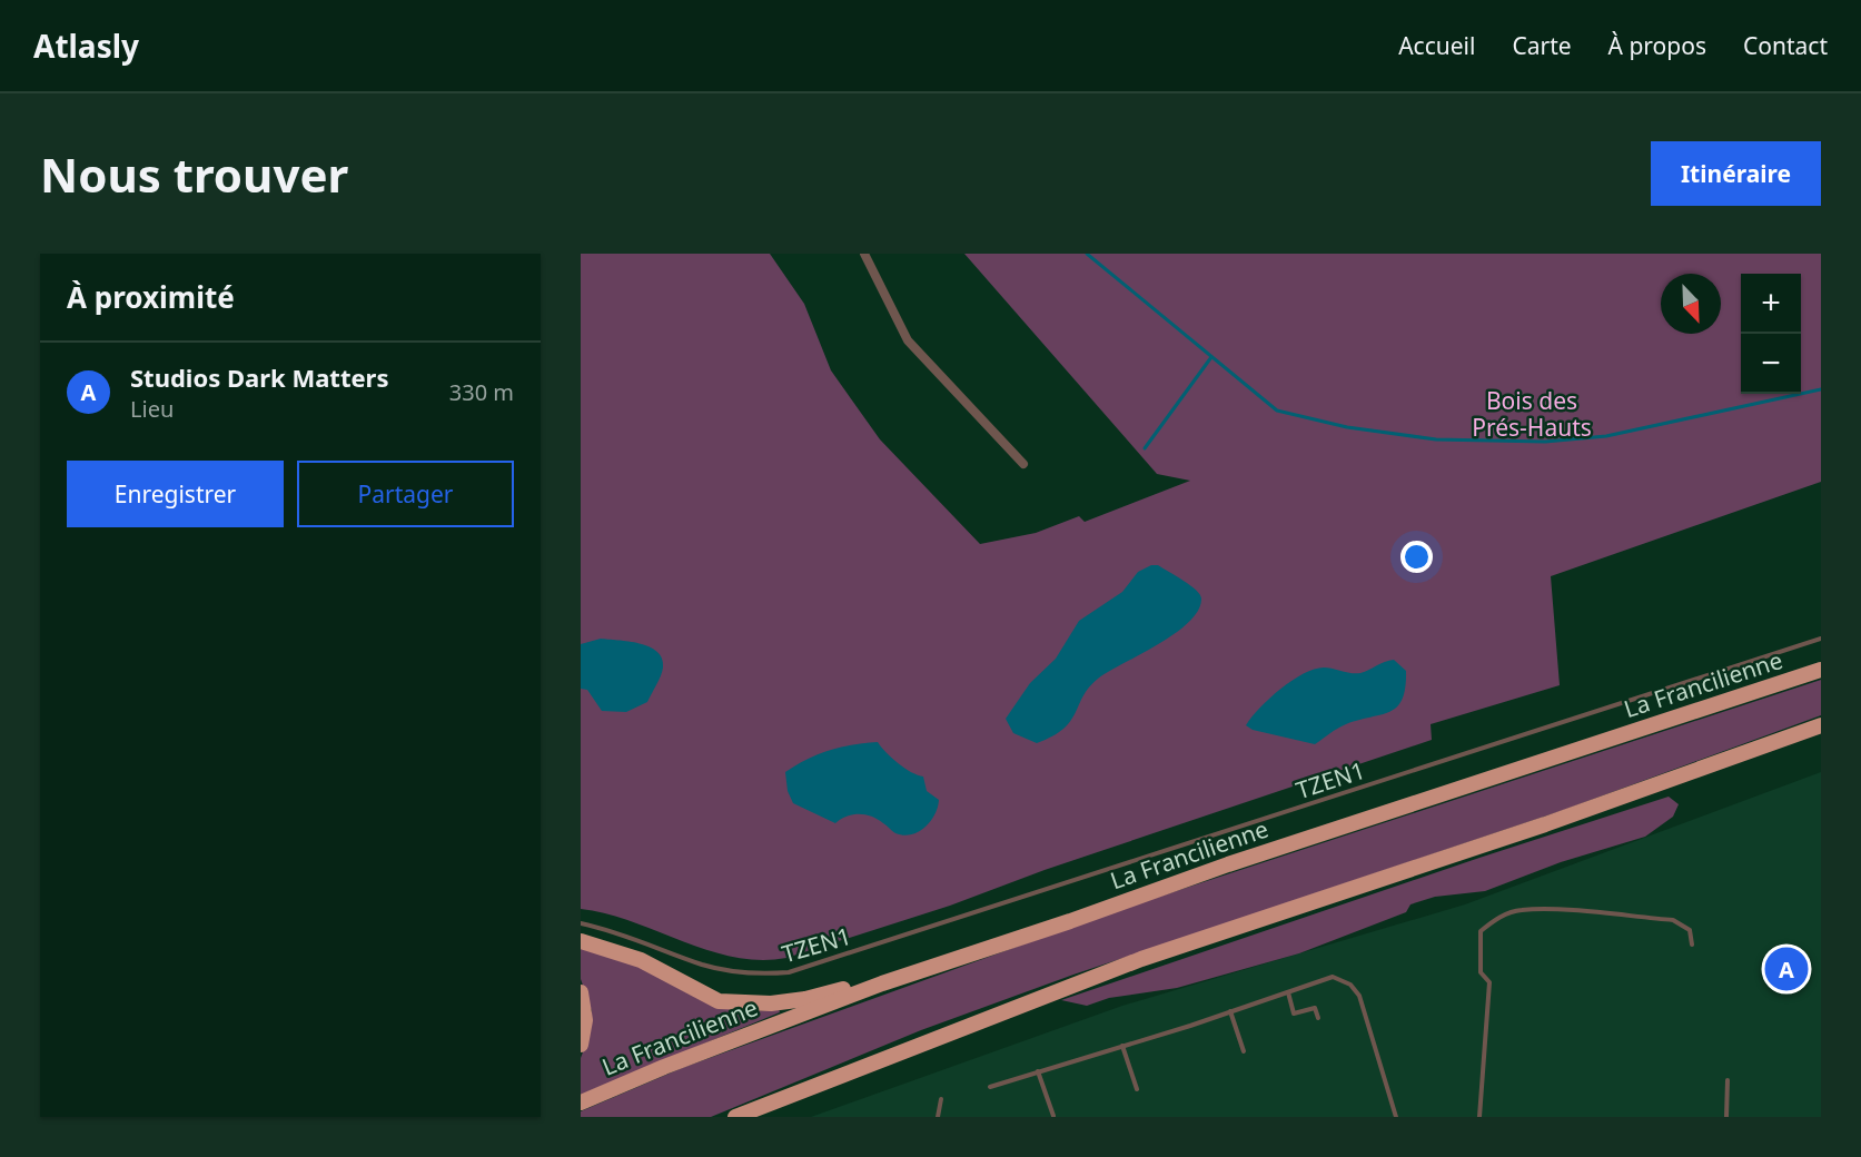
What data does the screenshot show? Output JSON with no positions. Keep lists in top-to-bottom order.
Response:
{
  "streets": {
    "highway": ["La Francilienne"],
    "lane": ["TZEN1"]
  },
  "parks": ["Bois des Prés-Hauts"],
  "north": "bottom right",
  "page": {
    "header": "Atlasly",
    "nav": [
      "Accueil",
      "Carte",
      "À propos",
      "Contact"
    ],
    "buttons": [
      "Itinéraire",
      ["Enregistrer", "Partager"]
    ],
    "title": "Nous trouver",
    "heading": "À proximité",
    "map_buttons": ["+", "−"],
    "list": [
      {
        "mark": "A",
        "name": "Studios Dark Matters",
        "note": "Lieu",
        "value": "330 m"
      }
    ],
    "pins": "A"
  }
}
